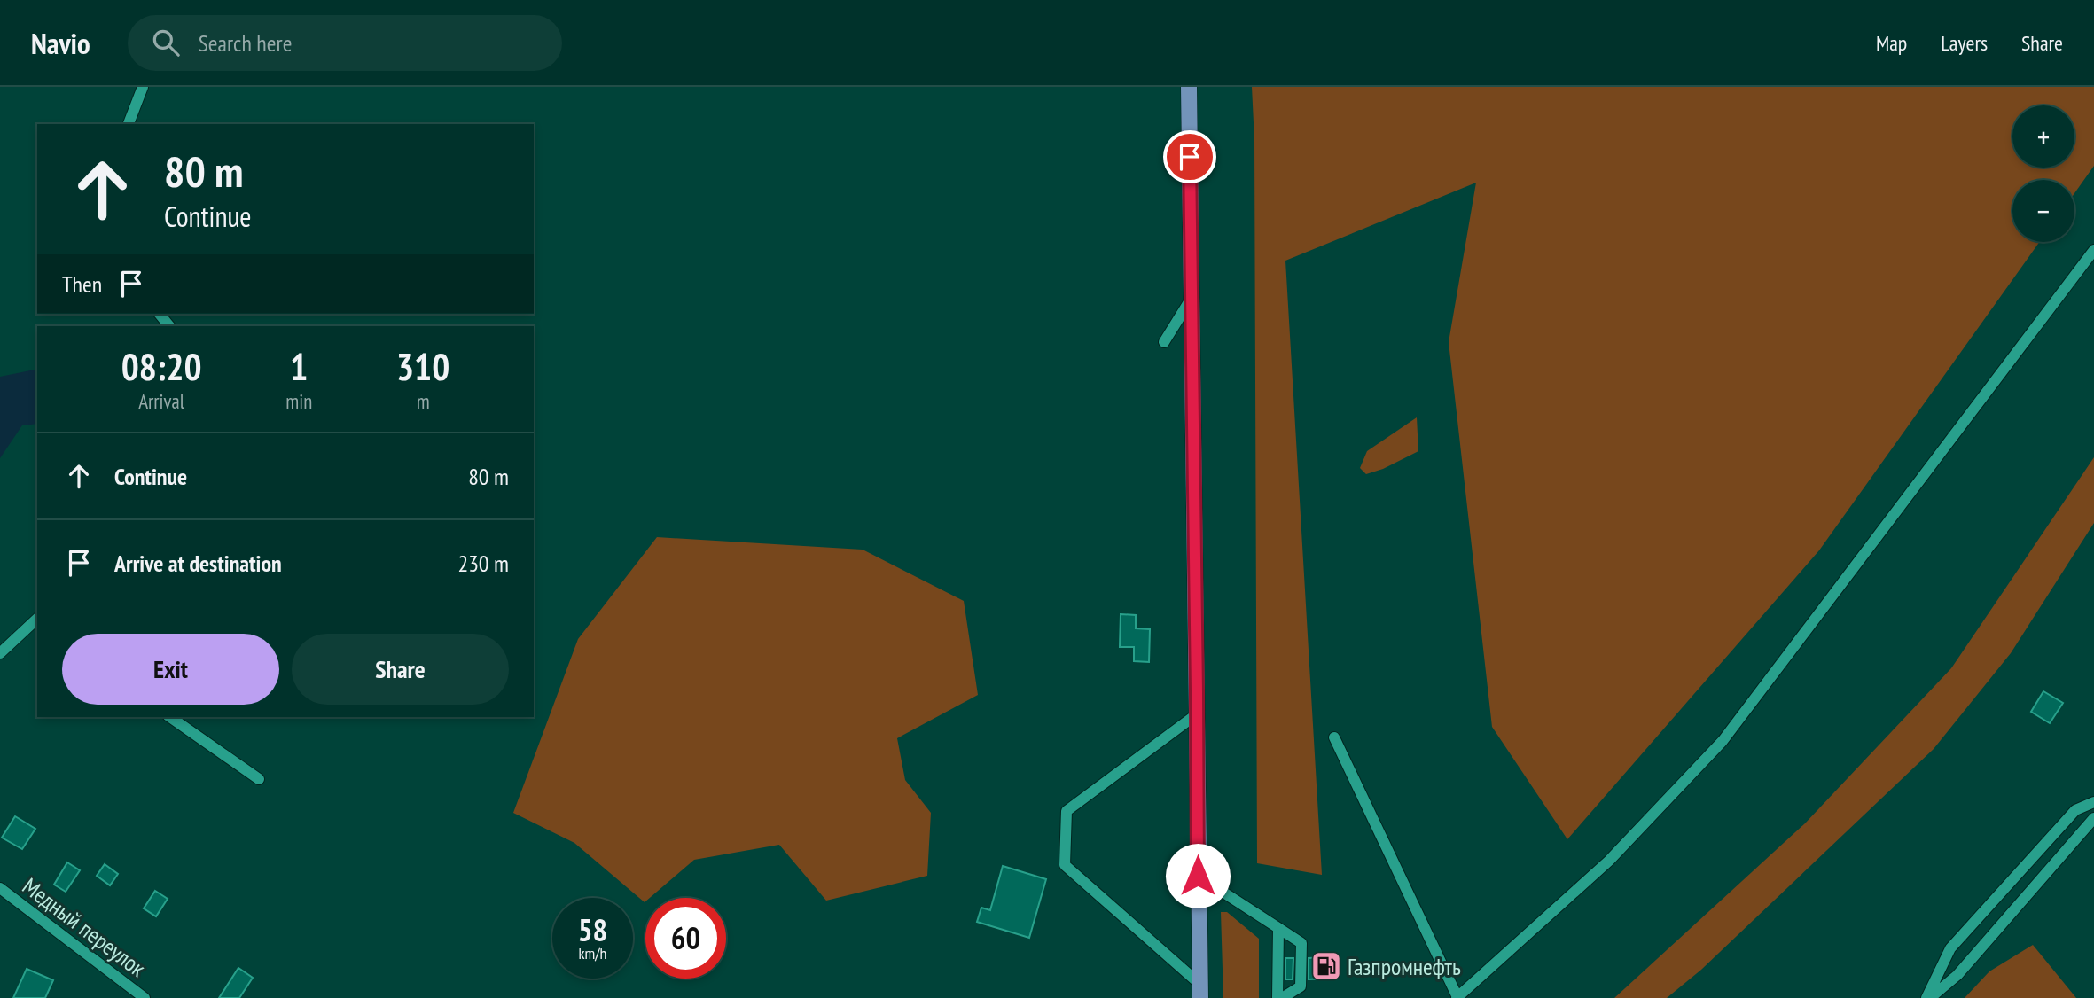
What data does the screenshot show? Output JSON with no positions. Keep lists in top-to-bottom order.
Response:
{
  "streets": {
    "street": ["Медный переулок"]
  },
  "places": {
    "fuel station": ["Газпромнефть"]
  },
  "page": {
    "header": "Navio",
    "search": "Search here",
    "nav": ["Map", "Layers", "Share"],
    "map_buttons": ["+", "−"],
    "turn": ["80 m", "Continue"],
    "then": "Then",
    "eta": [
      "08:20",
      "Arrival",
      "1",
      "min",
      "310",
      "m"
    ],
    "list": [
      {
        "name": "Continue",
        "value": "80 m"
      },
      {
        "name": "Arrive at destination",
        "value": "230 m"
      }
    ],
    "buttons": ["Exit", "Share"],
    "speed": "58 km/h",
    "limit": "60"
  }
}
